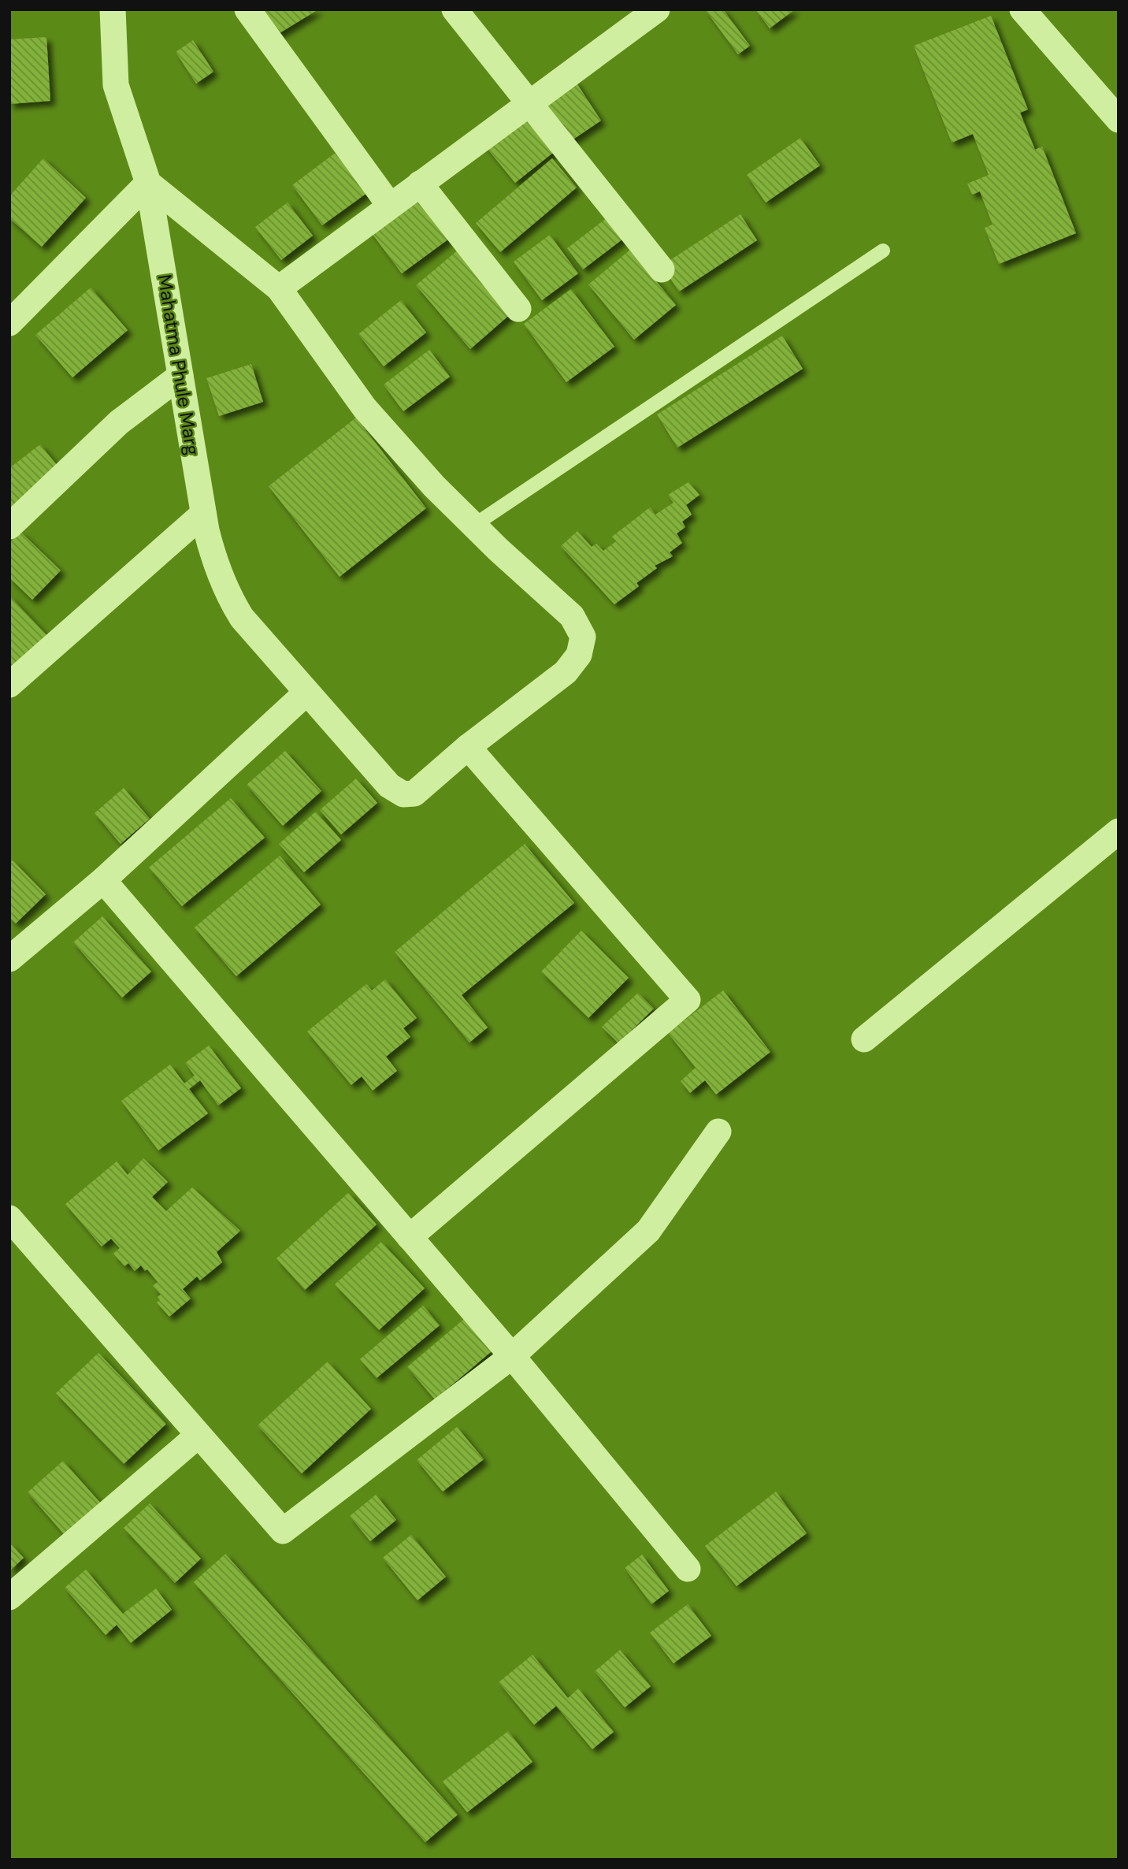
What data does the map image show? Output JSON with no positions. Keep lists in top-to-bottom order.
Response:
{
  "streets": {
    "street": ["Mahatma Phule Marg"]
  }
}
